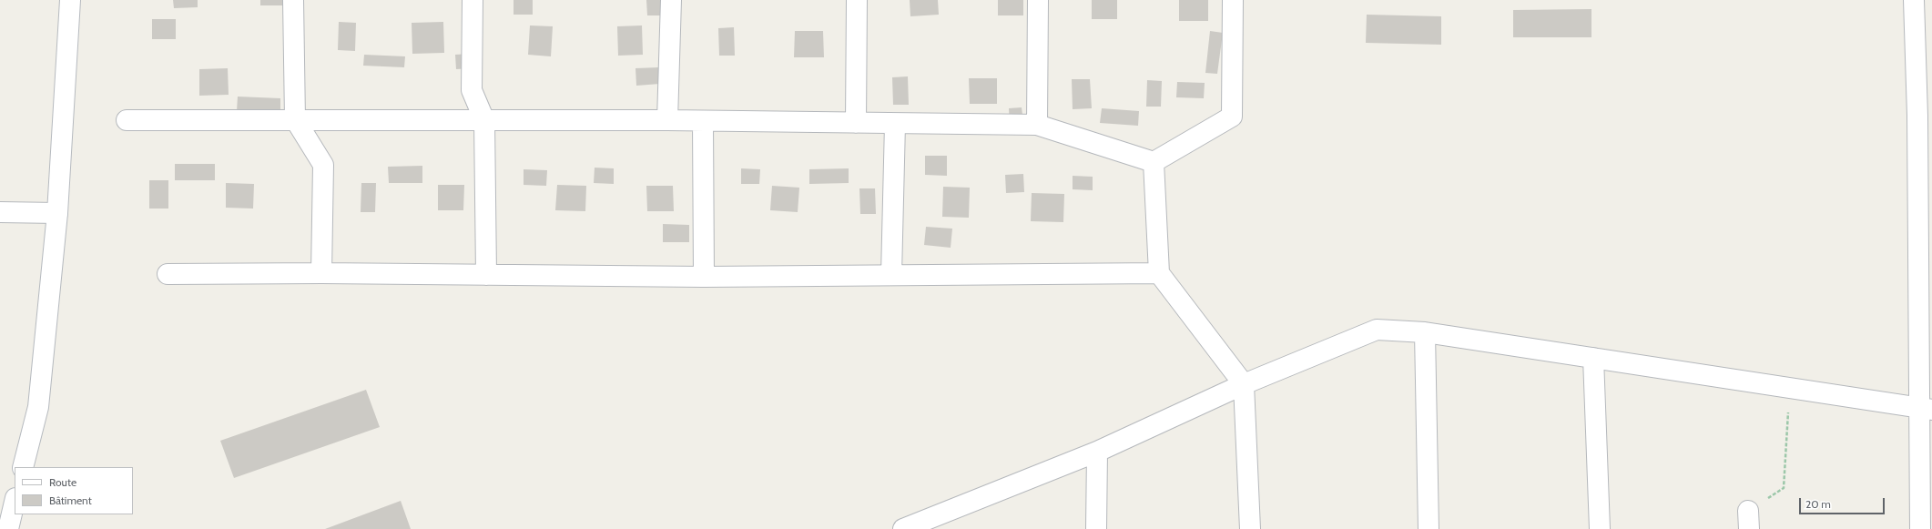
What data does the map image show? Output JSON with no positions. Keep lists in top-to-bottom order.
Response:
{
  "legend": ["Route", "Bâtiment"],
  "scale_bar": "20 m"
}
